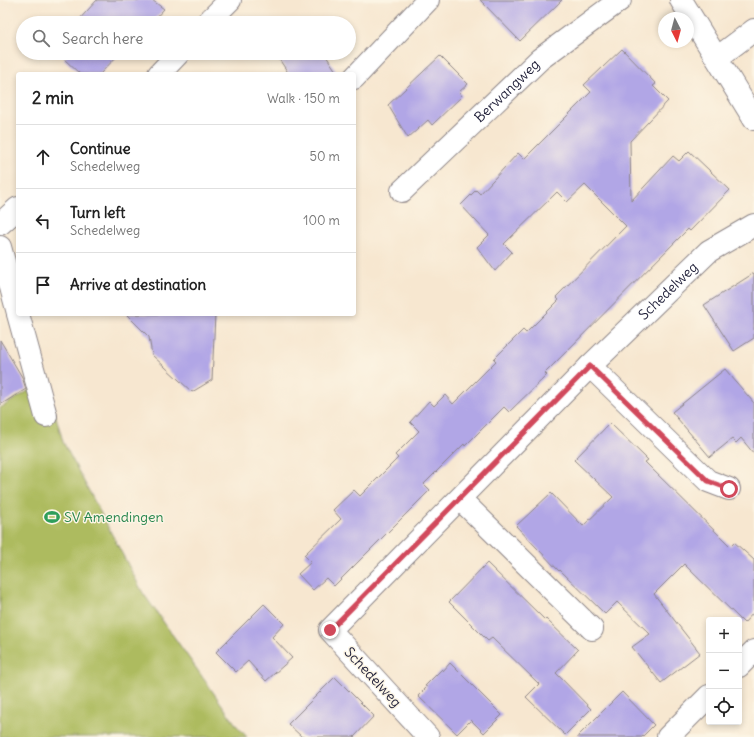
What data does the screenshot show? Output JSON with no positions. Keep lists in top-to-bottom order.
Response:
{
  "streets": {
    "street": ["Berwangweg", "Schedelweg"]
  },
  "places": {
    "sports": ["SV Amendingen"]
  },
  "north": "bottom",
  "page": {
    "search": "Search here",
    "heading": ["2 min", "Walk · 150 m"],
    "list": [
      ["Continue", "Schedelweg", "50 m"],
      ["Turn left", "Schedelweg", "100 m"],
      "Arrive at destination"
    ],
    "map_buttons": ["+", "−"]
  }
}
